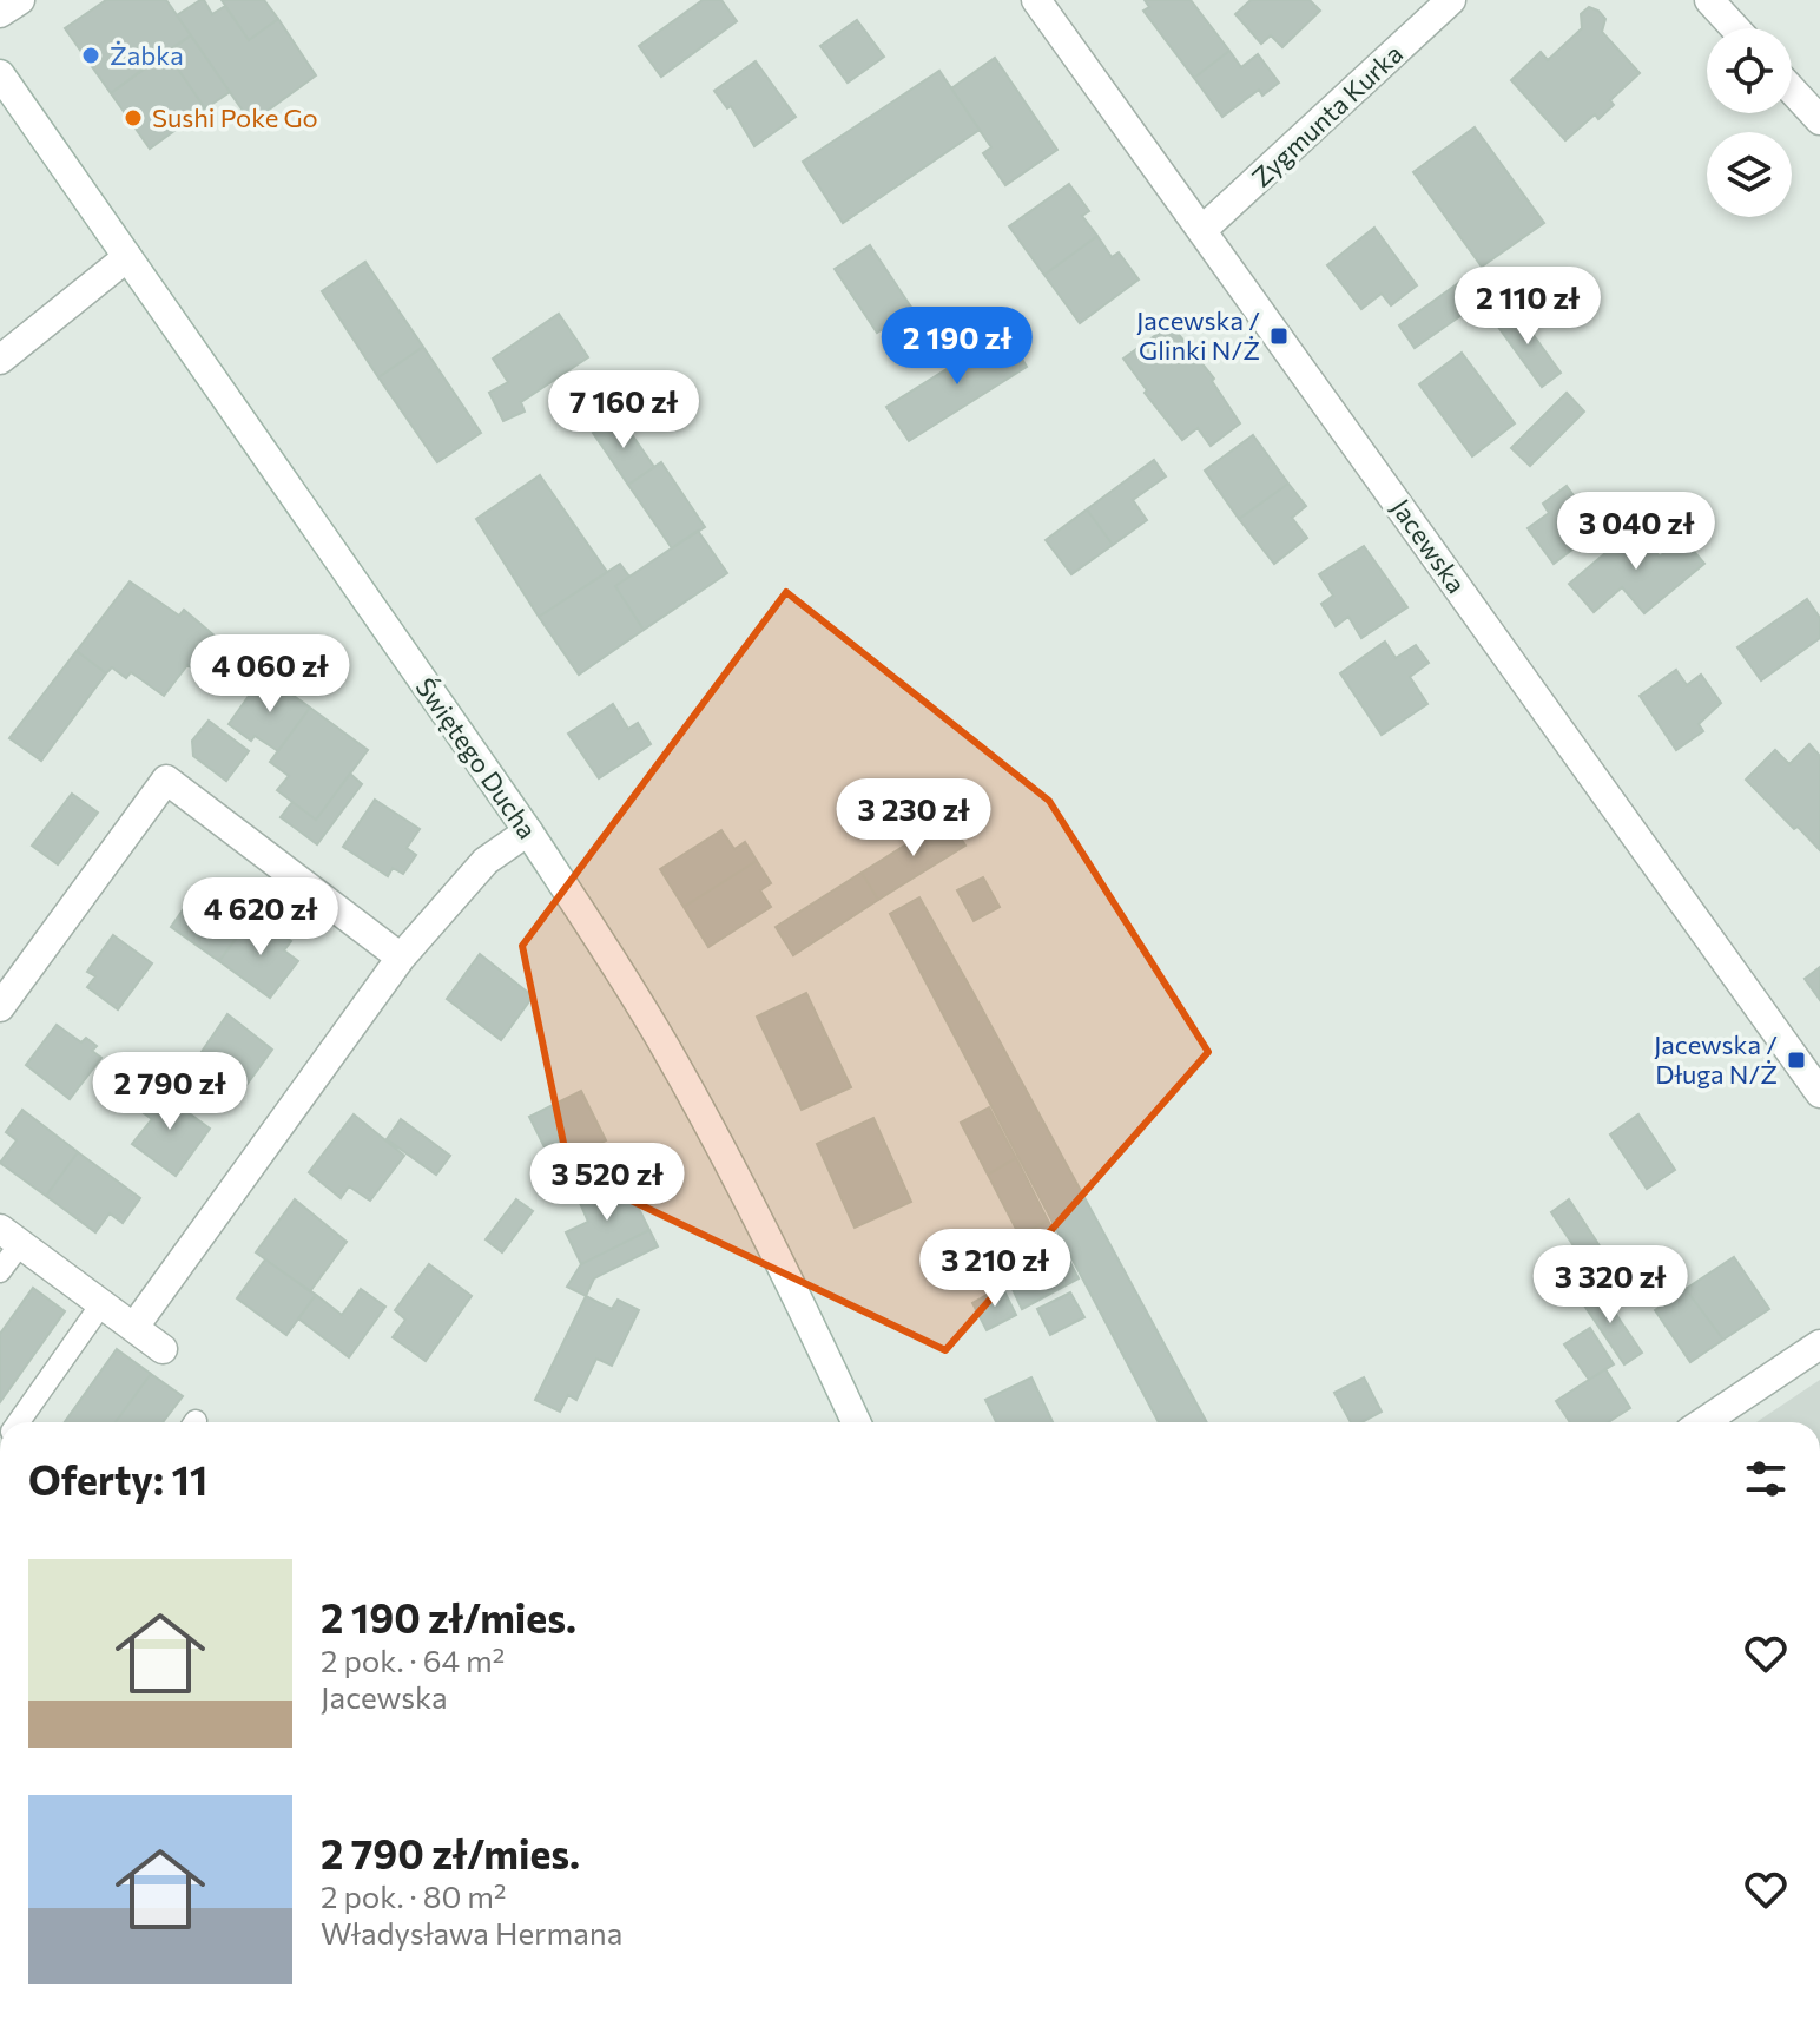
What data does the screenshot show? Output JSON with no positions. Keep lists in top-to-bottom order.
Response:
{
  "streets": {
    "street": ["Zygmunta Kurka", "Jacewska", "Świętego Ducha"]
  },
  "crossings": [
    ["Zygmunta Kurka", "Jacewska"]
  ],
  "places": {
    "other": ["Żabka", "Sushi Poke Go"],
    "transit": ["Jacewska / Glinki N/Ż", "Jacewska / Długa N/Ż"]
  },
  "page": {
    "price": [
      "2 110 zł",
      "2 190 zł",
      "7 160 zł",
      "3 040 zł",
      "4 060 zł",
      "3 230 zł",
      "4 620 zł",
      "2 790 zł",
      "3 520 zł",
      "3 210 zł",
      "3 320 zł"
    ],
    "heading": "Oferty: 11",
    "list": [
      {
        "name": "2 190 zł/mies.",
        "note": "2 pok. · 64 m² · Jacewska"
      },
      {
        "name": "2 790 zł/mies.",
        "note": "2 pok. · 80 m² · Władysława Hermana"
      }
    ]
  }
}
